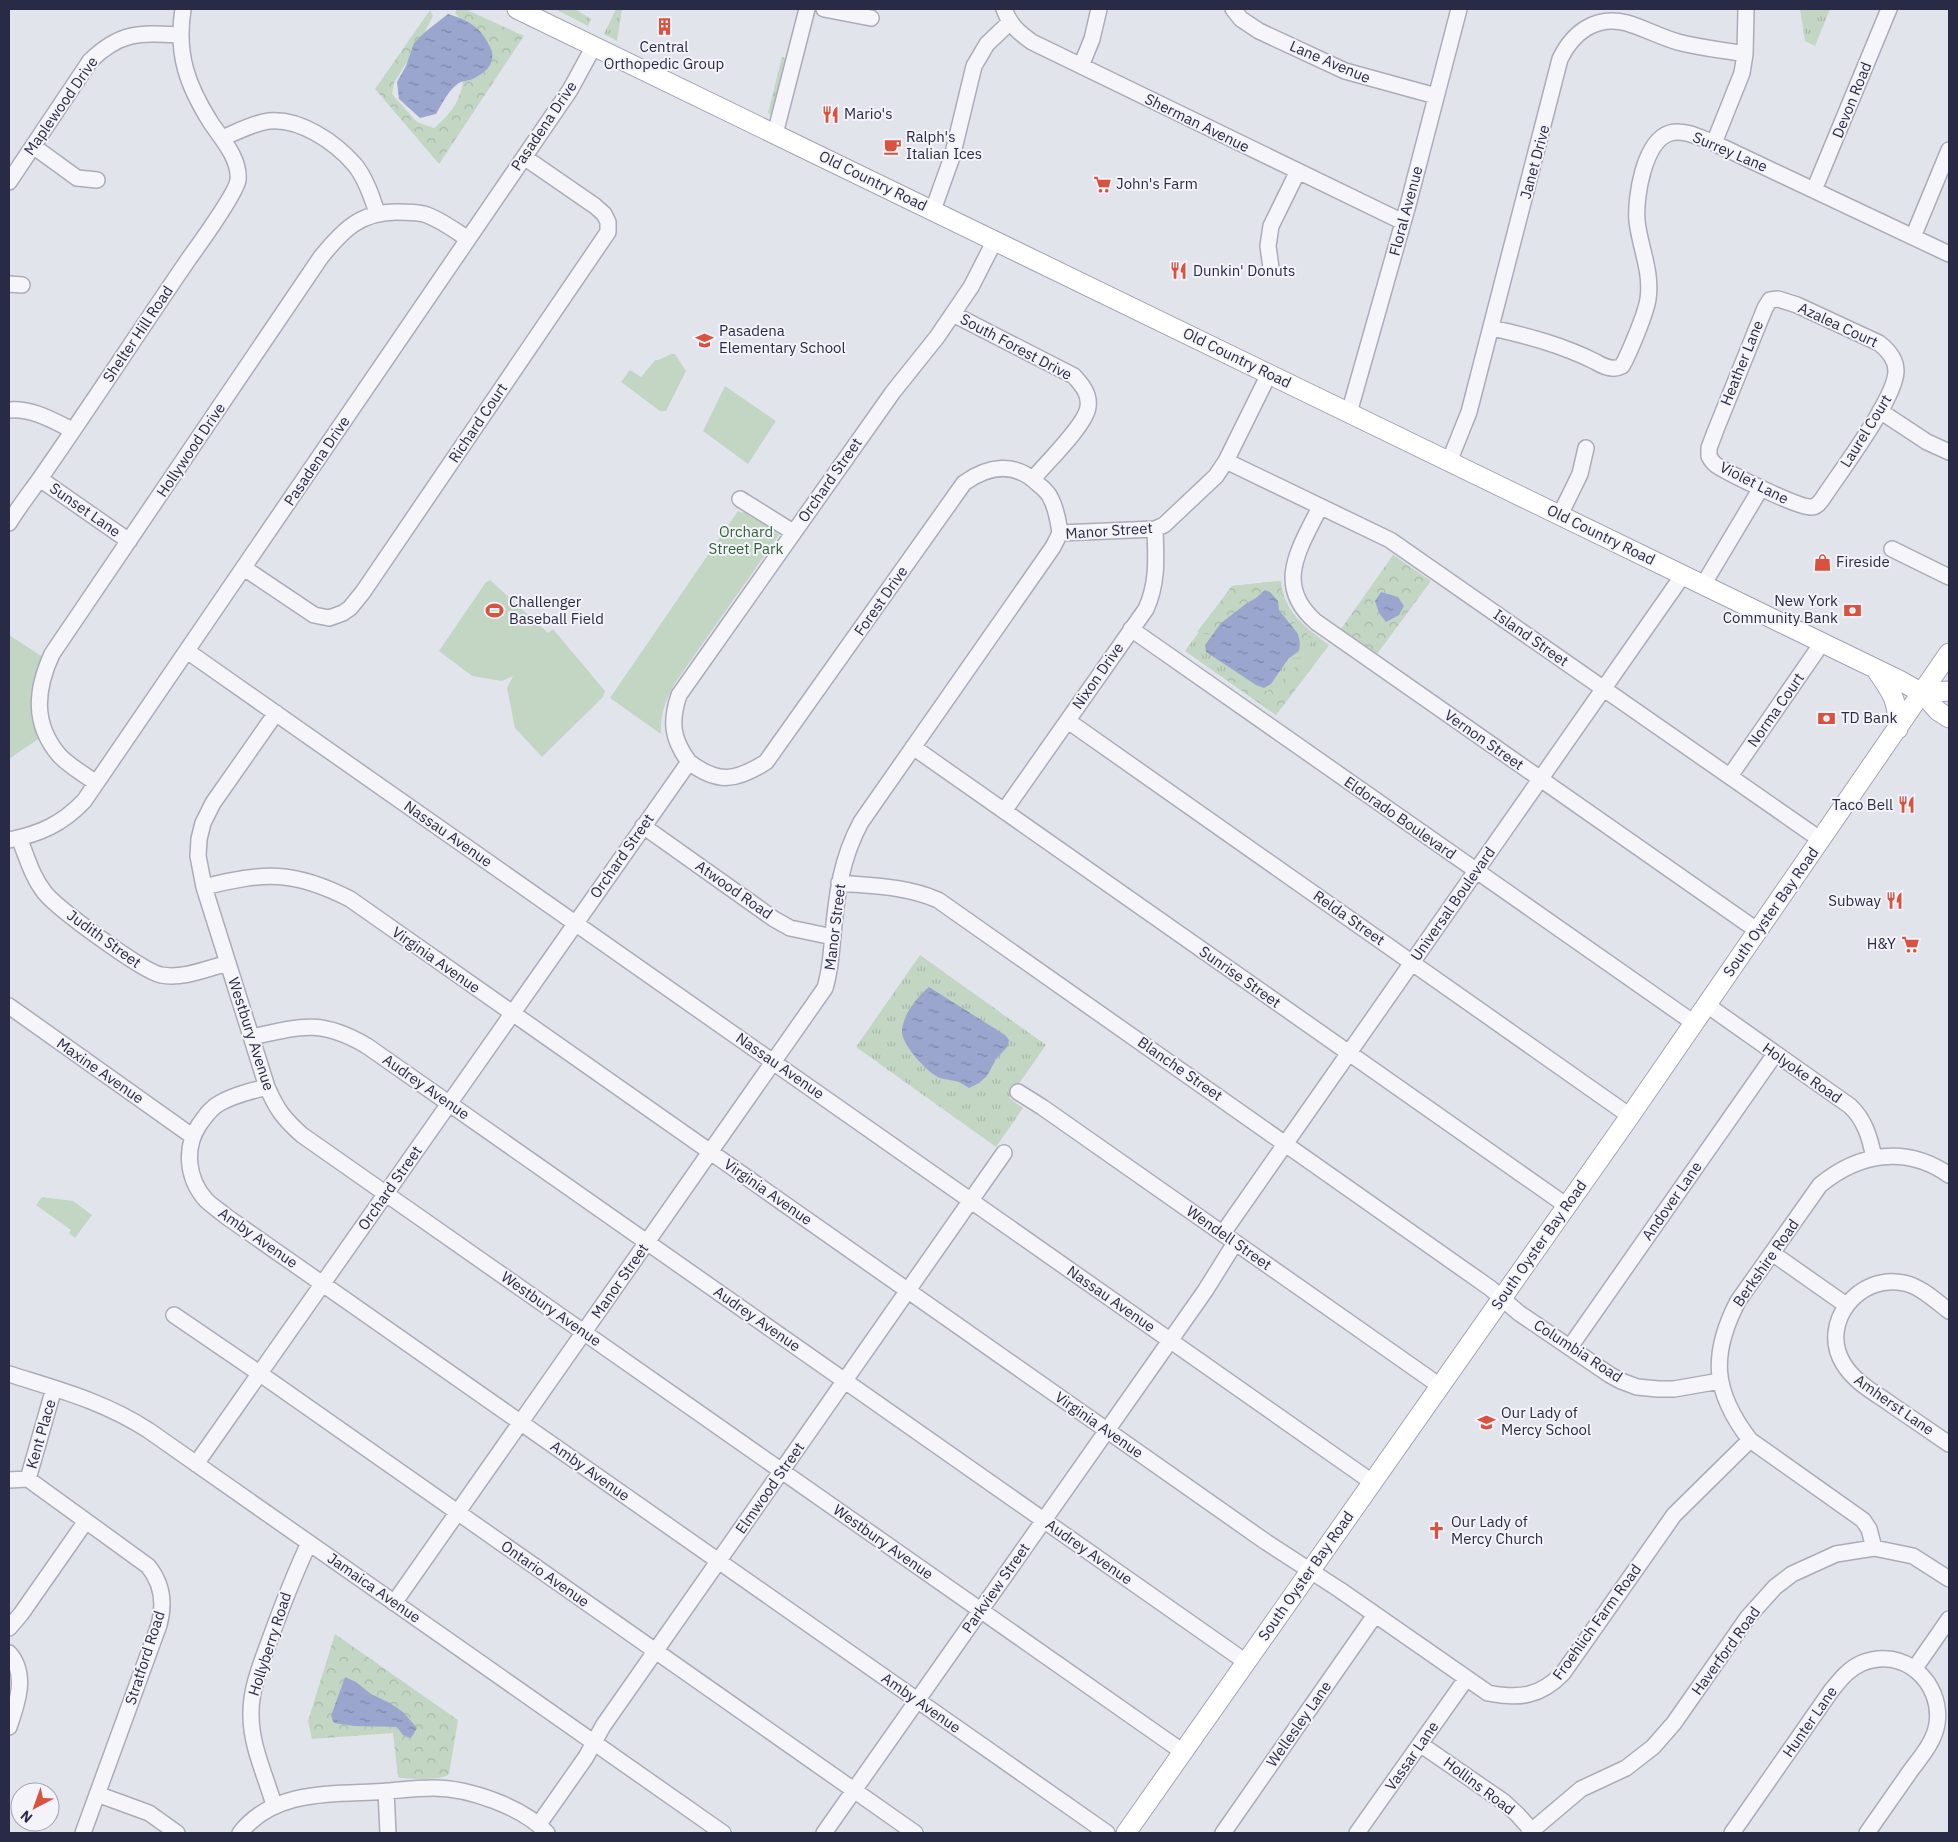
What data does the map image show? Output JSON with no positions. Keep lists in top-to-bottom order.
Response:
{
  "streets": {
    "main road": ["Old Country Road", "South Oyster Bay Road"],
    "street": [
      "Lane Avenue",
      "Devon Road",
      "Maplewood Drive",
      "Sherman Avenue",
      "Pasadena Drive",
      "Surrey Lane",
      "Janet Drive",
      "Floral Avenue",
      "Azalea Court",
      "Shelter Hill Road",
      "South Forest Drive",
      "Heather Lane",
      "Richard Court",
      "Laurel Court",
      "Hollywood Drive",
      "Orchard Street",
      "Violet Lane",
      "Sunset Lane",
      "Manor Street",
      "Forest Drive",
      "Island Street",
      "Nixon Drive",
      "Norma Court",
      "Vernon Street",
      "Eldorado Boulevard",
      "Nassau Avenue",
      "Atwood Road",
      "Universal Boulevard",
      "Relda Street",
      "Judith Street",
      "Virginia Avenue",
      "Sunrise Street",
      "Westbury Avenue",
      "Blanche Street",
      "Maxine Avenue",
      "Holyoke Road",
      "Audrey Avenue",
      "Andover Lane",
      "Amby Avenue",
      "Wendell Street",
      "Berkshire Road",
      "Columbia Road",
      "Amherst Lane",
      "Kent Place",
      "Elmwood Street",
      "Ontario Avenue",
      "Jamaica Avenue",
      "Parkview Street",
      "Froehlich Farm Road",
      "Hollyberry Road",
      "Haverford Road",
      "Stratford Road",
      "Hunter Lane",
      "Wellesley Lane",
      "Vassar Lane",
      "Hollins Road"
    ]
  },
  "crossings": [
    ["Lane Avenue", "Floral Avenue"],
    ["Devon Road", "Surrey Lane"],
    ["Maplewood Drive", "Shelter Hill Road"],
    ["Sherman Avenue", "Floral Avenue"],
    ["Pasadena Drive", "Old Country Road"],
    ["Pasadena Drive", "Richard Court"],
    ["Pasadena Drive", "Hollywood Drive"],
    ["Pasadena Drive", "Nassau Avenue"],
    ["Pasadena Drive", "Judith Street"],
    ["Surrey Lane", "Janet Drive"],
    ["Janet Drive", "Old Country Road"],
    ["Old Country Road", "Floral Avenue"],
    ["Old Country Road", "Orchard Street"],
    ["Old Country Road", "Manor Street"],
    ["Old Country Road", "Norma Court"],
    ["Old Country Road", "Universal Boulevard"],
    ["Old Country Road", "South Oyster Bay Road"],
    ["Azalea Court", "Heather Lane"],
    ["Azalea Court", "Laurel Court"],
    ["Shelter Hill Road", "Sunset Lane"],
    ["South Forest Drive", "Orchard Street"],
    ["South Forest Drive", "Forest Drive"],
    ["Heather Lane", "Violet Lane"],
    ["Laurel Court", "Violet Lane"],
    ["Hollywood Drive", "Sunset Lane"],
    ["Orchard Street", "Forest Drive"],
    ["Orchard Street", "Nassau Avenue"],
    ["Orchard Street", "Atwood Road"],
    ["Orchard Street", "Virginia Avenue"],
    ["Orchard Street", "Westbury Avenue"],
    ["Orchard Street", "Audrey Avenue"],
    ["Orchard Street", "Amby Avenue"],
    ["Orchard Street", "Ontario Avenue"],
    ["Orchard Street", "Jamaica Avenue"],
    ["Manor Street", "Forest Drive"],
    ["Manor Street", "Island Street"],
    ["Manor Street", "Nixon Drive"],
    ["Manor Street", "Nassau Avenue"],
    ["Manor Street", "Atwood Road"],
    ["Manor Street", "Virginia Avenue"],
    ["Manor Street", "Sunrise Street"],
    ["Manor Street", "Westbury Avenue"],
    ["Manor Street", "Blanche Street"],
    ["Manor Street", "Audrey Avenue"],
    ["Manor Street", "Amby Avenue"],
    ["Manor Street", "Ontario Avenue"],
    ["Manor Street", "Jamaica Avenue"],
    ["Island Street", "Norma Court"],
    ["Island Street", "Vernon Street"],
    ["Island Street", "Universal Boulevard"],
    ["Island Street", "South Oyster Bay Road"],
    ["Nixon Drive", "Eldorado Boulevard"],
    ["Nixon Drive", "Relda Street"],
    ["Nixon Drive", "Sunrise Street"],
    ["Vernon Street", "Universal Boulevard"],
    ["Vernon Street", "South Oyster Bay Road"],
    ["Eldorado Boulevard", "Universal Boulevard"],
    ["Eldorado Boulevard", "South Oyster Bay Road"],
    ["Nassau Avenue", "South Oyster Bay Road"],
    ["Nassau Avenue", "Westbury Avenue"],
    ["Nassau Avenue", "Elmwood Street"],
    ["Nassau Avenue", "Parkview Street"],
    ["Universal Boulevard", "Relda Street"],
    ["Universal Boulevard", "Sunrise Street"],
    ["Universal Boulevard", "Blanche Street"],
    ["Universal Boulevard", "Wendell Street"],
    ["South Oyster Bay Road", "Relda Street"],
    ["South Oyster Bay Road", "Virginia Avenue"],
    ["South Oyster Bay Road", "Sunrise Street"],
    ["South Oyster Bay Road", "Westbury Avenue"],
    ["South Oyster Bay Road", "Blanche Street"],
    ["South Oyster Bay Road", "Holyoke Road"],
    ["South Oyster Bay Road", "Audrey Avenue"],
    ["South Oyster Bay Road", "Wendell Street"],
    ["South Oyster Bay Road", "Columbia Road"],
    ["South Oyster Bay Road", "Froehlich Farm Road"],
    ["Judith Street", "Westbury Avenue"],
    ["Virginia Avenue", "Westbury Avenue"],
    ["Virginia Avenue", "Elmwood Street"],
    ["Virginia Avenue", "Parkview Street"],
    ["Virginia Avenue", "Froehlich Farm Road"],
    ["Westbury Avenue", "Audrey Avenue"],
    ["Westbury Avenue", "Amby Avenue"],
    ["Westbury Avenue", "Elmwood Street"],
    ["Westbury Avenue", "Parkview Street"],
    ["Blanche Street", "Columbia Road"],
    ["Maxine Avenue", "Amby Avenue"],
    ["Holyoke Road", "Andover Lane"],
    ["Holyoke Road", "Berkshire Road"],
    ["Audrey Avenue", "Elmwood Street"],
    ["Audrey Avenue", "Parkview Street"],
    ["Andover Lane", "Columbia Road"],
    ["Amby Avenue", "Elmwood Street"],
    ["Amby Avenue", "Parkview Street"],
    ["Wendell Street", "Parkview Street"],
    ["Berkshire Road", "Columbia Road"],
    ["Berkshire Road", "Froehlich Farm Road"],
    ["Berkshire Road", "Haverford Road"],
    ["Kent Place", "Jamaica Avenue"],
    ["Kent Place", "Stratford Road"],
    ["Elmwood Street", "Ontario Avenue"],
    ["Elmwood Street", "Jamaica Avenue"],
    ["Ontario Avenue", "Parkview Street"],
    ["Jamaica Avenue", "Hollyberry Road"],
    ["Froehlich Farm Road", "Wellesley Lane"],
    ["Froehlich Farm Road", "Vassar Lane"],
    ["Haverford Road", "Hollins Road"],
    ["Vassar Lane", "Hollins Road"]
  ],
  "parks": ["Orchard Street Park"],
  "places": {
    "building": ["Central Orthopedic Group"],
    "restaurant": [
      "Mario's",
      "Dunkin' Donuts",
      "Taco Bell",
      "Subway"
    ],
    "cafe": ["Ralph's Italian Ices"],
    "supermarket": ["John's Farm", "H&Y"],
    "school or university": ["Pasadena Elementary School", "Our Lady of Mercy School"],
    "shop": ["Fireside"],
    "bank": ["New York Community Bank", "TD Bank"],
    "sports": ["Challenger Baseball Field"],
    "church": ["Our Lady of Mercy Church"]
  },
  "north": "bottom left"
}
